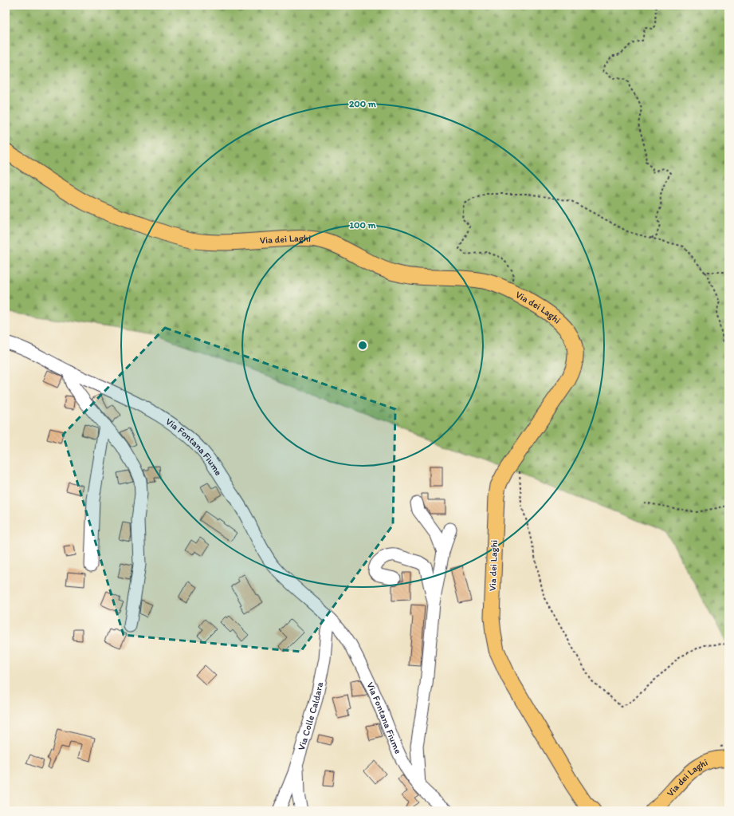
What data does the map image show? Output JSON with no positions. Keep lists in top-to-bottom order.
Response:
{
  "streets": {
    "main road": ["Via dei Laghi"],
    "street": ["Via Fontana Fiume", "Via Colle Caldara"]
  },
  "crossings": [
    ["Via Fontana Fiume", "Via Colle Caldara"]
  ],
  "rings": ["200 m", "100 m"]
}
